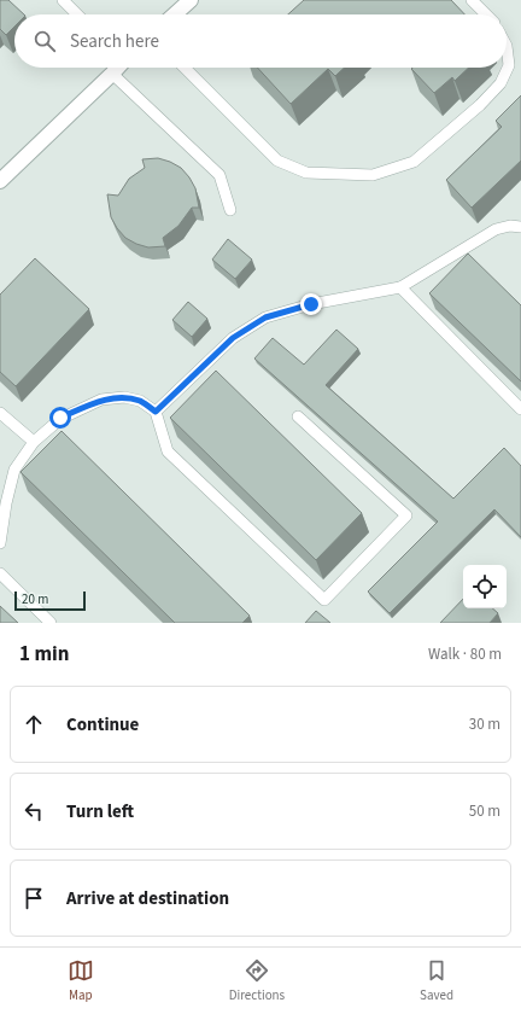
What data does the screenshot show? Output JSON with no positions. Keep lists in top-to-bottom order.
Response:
{
  "scale_bar": "20 m",
  "page": {
    "search": "Search here",
    "scale": "20 m",
    "heading": ["1 min", "Walk · 80 m"],
    "list": [
      ["Continue", "30 m"],
      ["Turn left", "50 m"],
      "Arrive at destination"
    ],
    "nav": ["Map", "Directions", "Saved"]
  }
}
